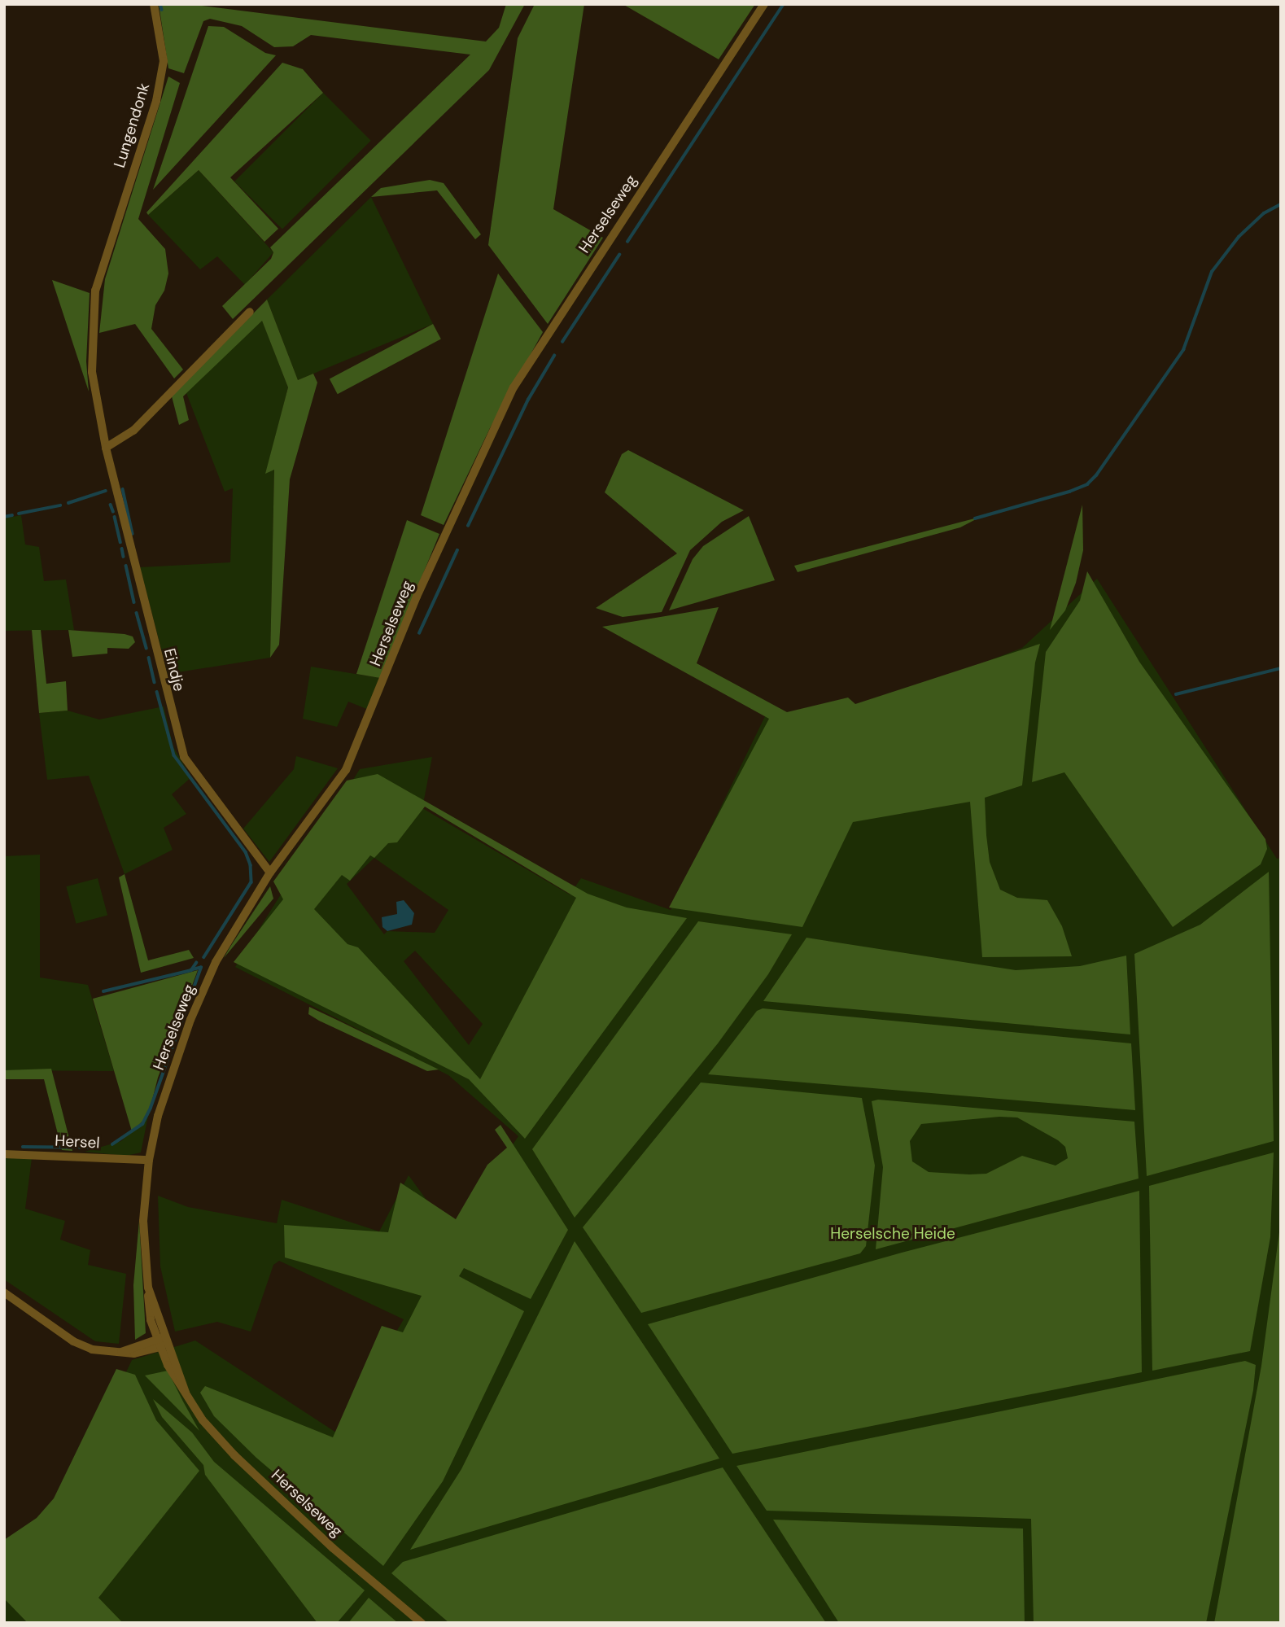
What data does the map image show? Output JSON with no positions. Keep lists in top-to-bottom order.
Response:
{
  "streets": {
    "street": [
      "Lungendonk",
      "Herselseweg",
      "Eindje",
      "Hersel"
    ]
  },
  "crossings": [
    ["Lungendonk", "Eindje"],
    ["Herselseweg", "Eindje"],
    ["Herselseweg", "Hersel"]
  ],
  "parks": ["Herselsche Heide"]
}
